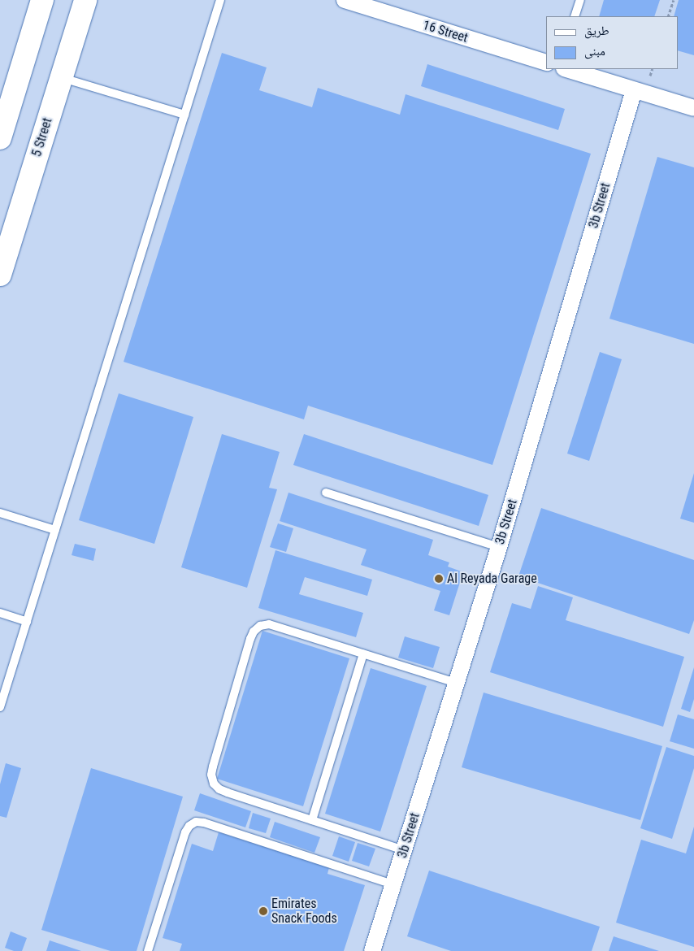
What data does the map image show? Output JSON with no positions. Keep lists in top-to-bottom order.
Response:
{
  "streets": {
    "street": ["16 Street", "5 Street", "3b Street"]
  },
  "places": ["Al Reyada Garage", "Emirates Snack Foods"],
  "legend": ["طريق", "مبنى"]
}
